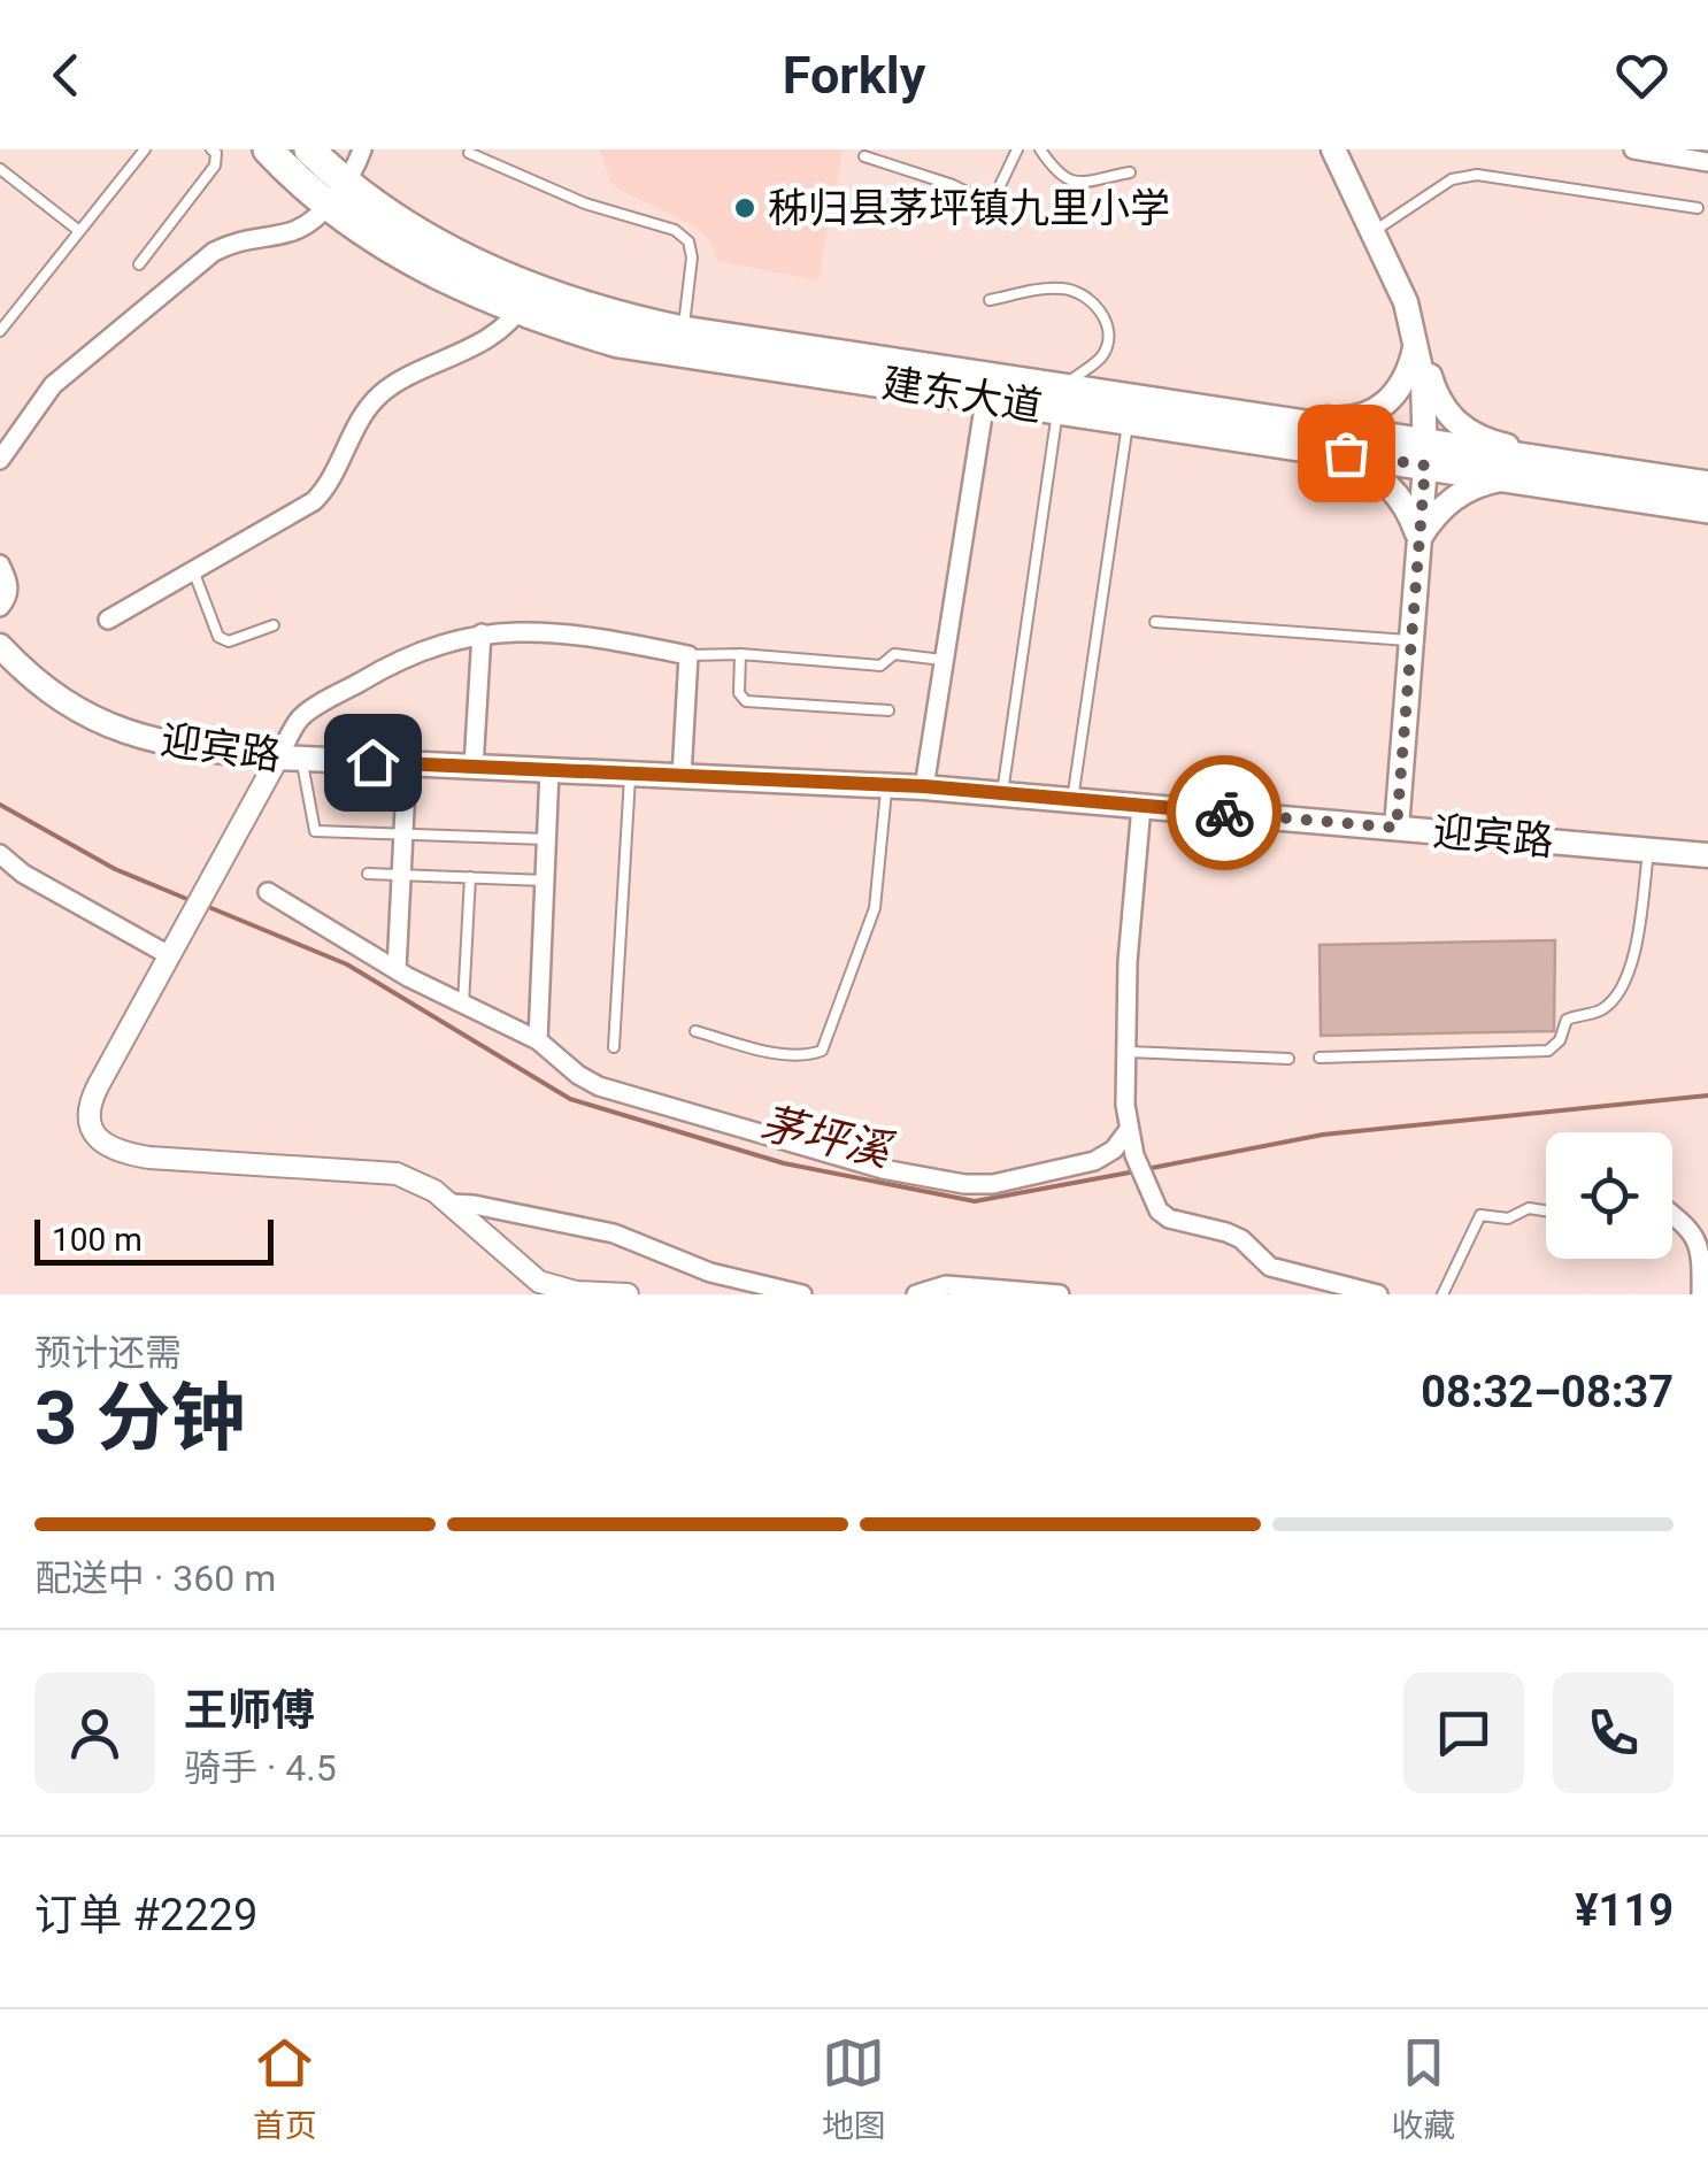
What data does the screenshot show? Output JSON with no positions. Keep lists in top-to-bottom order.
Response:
{
  "streets": {
    "highway": ["建东大道"],
    "main road": ["迎宾路"]
  },
  "water": ["茅坪溪"],
  "places": ["秭归县茅坪镇九里小学"],
  "scale_bar": "100 m",
  "page": {
    "header": "Forkly",
    "scale": "100 m",
    "heading": ["3 分钟", "预计还需", "08:32–08:37"],
    "panel": [
      "王师傅",
      "骑手 · 4.5",
      "订单 #2229",
      "¥119"
    ],
    "bar": "配送中 · 360 m",
    "tabs": ["首页", "地图", "收藏"]
  }
}
